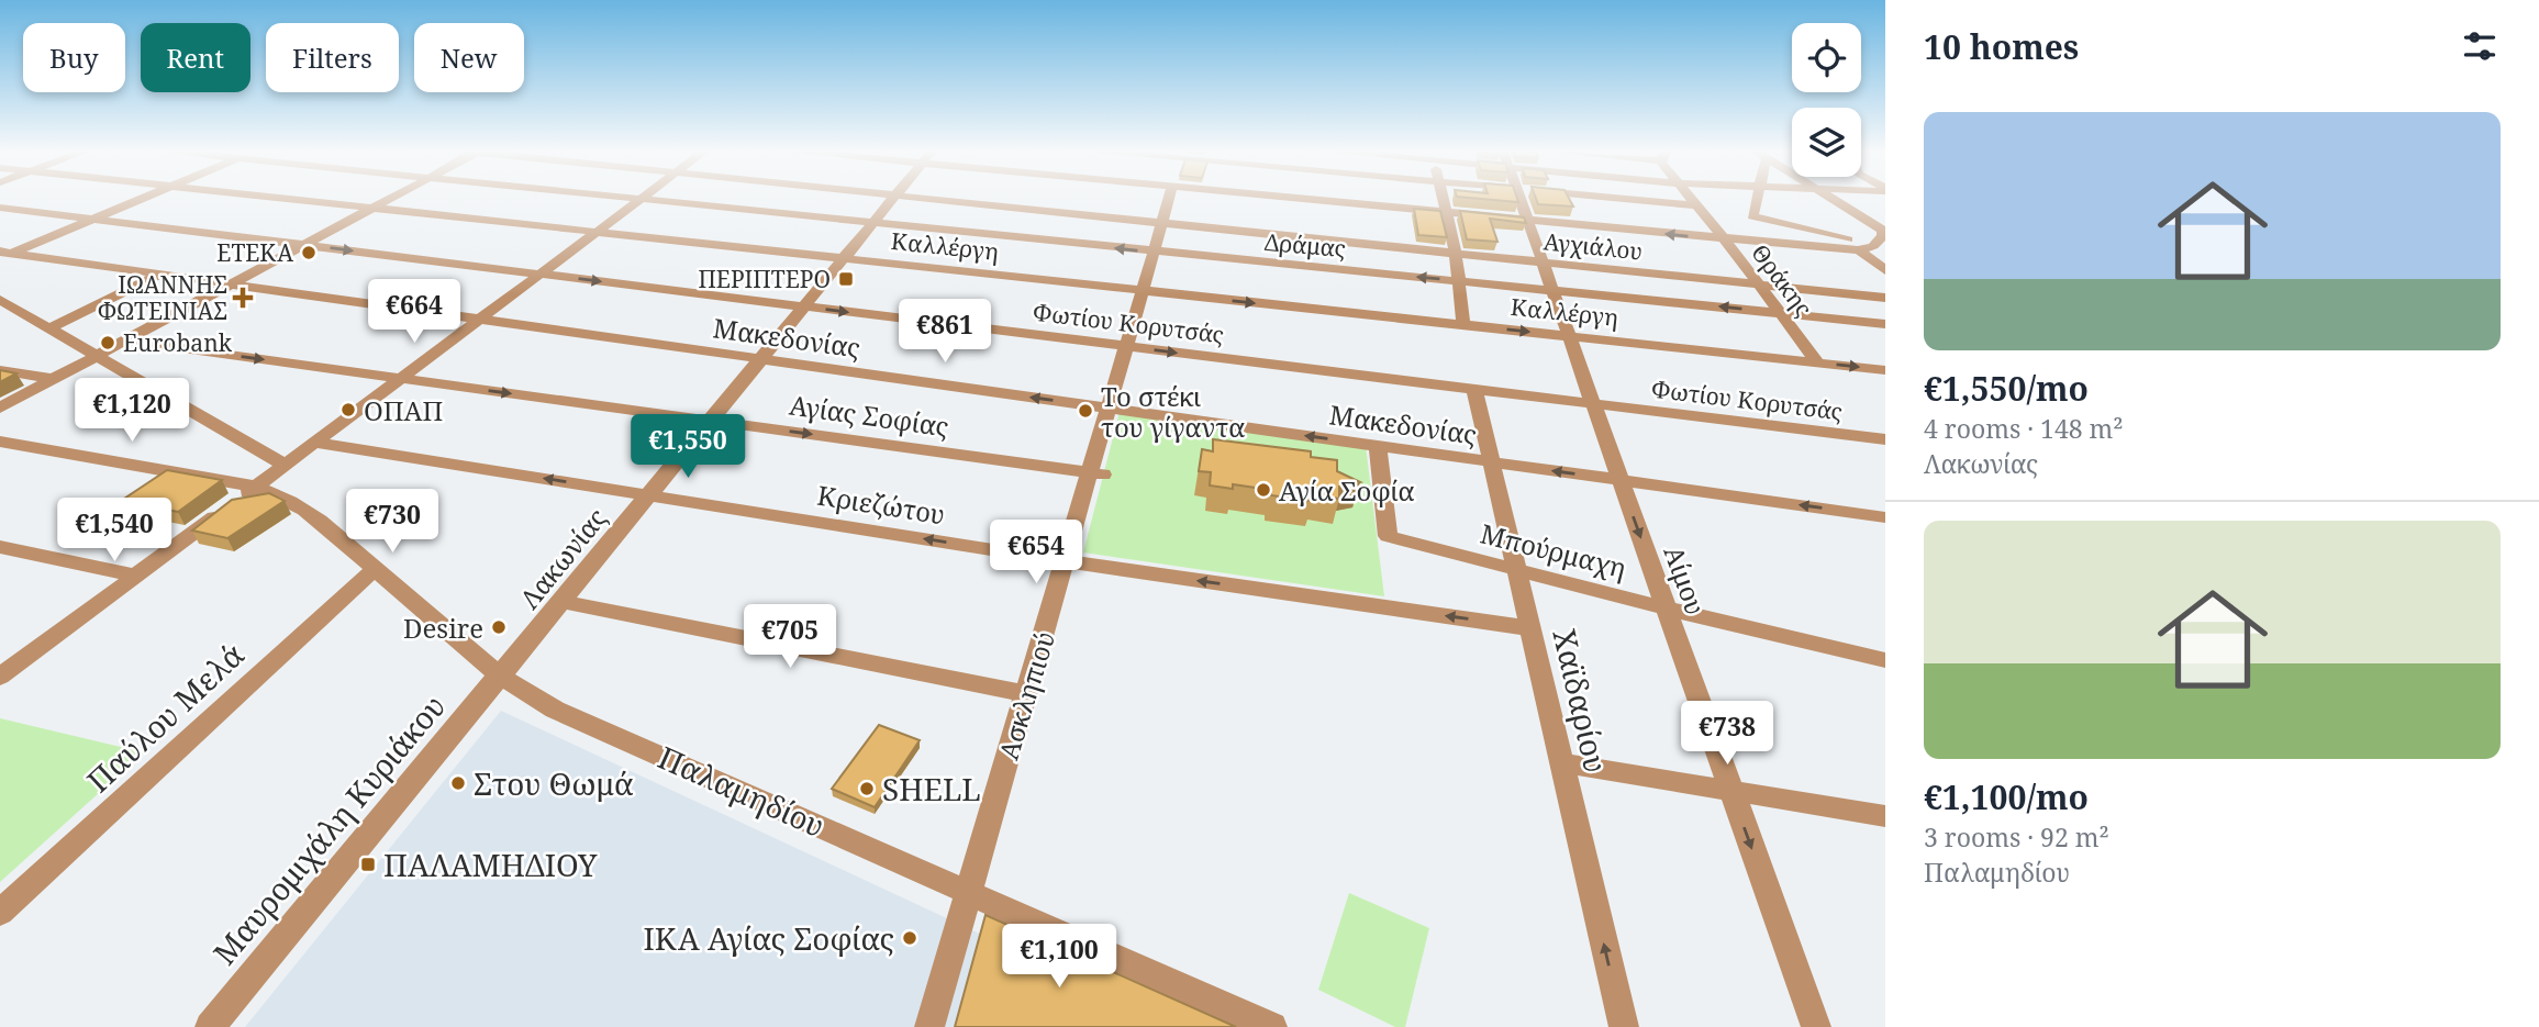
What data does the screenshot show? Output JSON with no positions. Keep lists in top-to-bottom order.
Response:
{
  "streets": {
    "street": [
      "Δράμας",
      "Καλλέργη",
      "Αγχιάλου",
      "Θράκης",
      "Φωτίου Κορυτσάς",
      "Μακεδονίας",
      "Αγίας Σοφίας",
      "Κριεζώτου",
      "Μπούρμαχη",
      "Λακωνίας",
      "Αίμου",
      "Ασκληπιού",
      "Χαϊδαρίου",
      "Παύλου Μελά",
      "Παλαμηδίου",
      "Μαυρομιχάλη Κυριάκου"
    ]
  },
  "crossings": [
    ["Δράμας", "Θράκης"],
    ["Δράμας", "Λακωνίας"],
    ["Δράμας", "Αίμου"],
    ["Δράμας", "Ασκληπιού"],
    ["Καλλέργη", "Θράκης"],
    ["Καλλέργη", "Λακωνίας"],
    ["Καλλέργη", "Αίμου"],
    ["Καλλέργη", "Ασκληπιού"],
    ["Αγχιάλου", "Θράκης"],
    ["Αγχιάλου", "Αίμου"],
    ["Αγχιάλου", "Ασκληπιού"],
    ["Φωτίου Κορυτσάς", "Λακωνίας"],
    ["Φωτίου Κορυτσάς", "Αίμου"],
    ["Φωτίου Κορυτσάς", "Ασκληπιού"],
    ["Φωτίου Κορυτσάς", "Χαϊδαρίου"],
    ["Μακεδονίας", "Μπούρμαχη"],
    ["Μακεδονίας", "Λακωνίας"],
    ["Μακεδονίας", "Αίμου"],
    ["Μακεδονίας", "Ασκληπιού"],
    ["Μακεδονίας", "Χαϊδαρίου"],
    ["Αγίας Σοφίας", "Λακωνίας"],
    ["Αγίας Σοφίας", "Ασκληπιού"],
    ["Κριεζώτου", "Λακωνίας"],
    ["Κριεζώτου", "Ασκληπιού"],
    ["Κριεζώτου", "Χαϊδαρίου"],
    ["Μπούρμαχη", "Αίμου"],
    ["Μπούρμαχη", "Χαϊδαρίου"],
    ["Λακωνίας", "Παλαμηδίου"],
    ["Λακωνίας", "Μαυρομιχάλη Κυριάκου"],
    ["Ασκληπιού", "Παλαμηδίου"],
    ["Παύλου Μελά", "Παλαμηδίου"],
    ["Παλαμηδίου", "Μαυρομιχάλη Κυριάκου"]
  ],
  "one_way": [
    "Φωτίου Κορυτσάς",
    "Μακεδονίας",
    "Αγίας Σοφίας",
    "Αίμου",
    "Χαϊδαρίου"
  ],
  "places": {
    "other": [
      "ΕΤΕΚΑ",
      "Eurobank",
      "ΟΠΑΠ",
      "Το στέκι του γίγαντα",
      "Αγία Σοφία",
      "Desire",
      "Στου Θωμά",
      "SHELL",
      "ΙΚΑ Αγίας Σοφίας"
    ],
    "transit": ["ΠΕΡΙΠΤΕΡΟ", "ΠΑΛΑΜΗΔΙΟΥ"],
    "health": ["ΙΩΑΝΝΗΣ ΦΩΤΕΙΝΙΑΣ"]
  },
  "page": {
    "heading": "10 homes",
    "chip": [
      "Buy",
      "Rent",
      "Filters",
      "New"
    ],
    "list": [
      {
        "name": "€1,550/mo",
        "note": "4 rooms · 148 m² · Λακωνίας"
      },
      {
        "name": "€1,100/mo",
        "note": "3 rooms · 92 m² · Παλαμηδίου"
      }
    ],
    "price": [
      "€664",
      "€861",
      "€1,120",
      "€1,550",
      "€730",
      "€1,540",
      "€654",
      "€705",
      "€738",
      "€1,100"
    ]
  }
}
